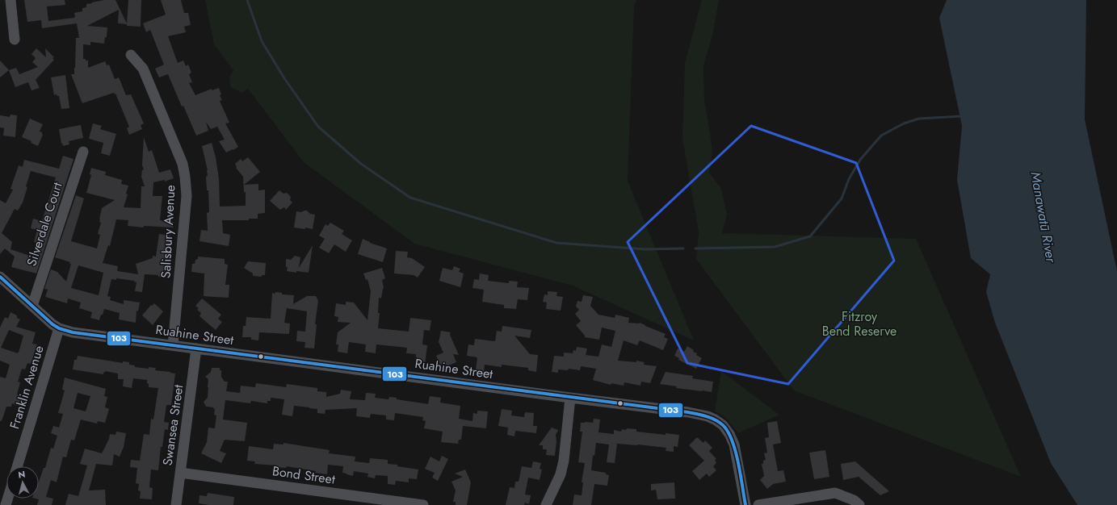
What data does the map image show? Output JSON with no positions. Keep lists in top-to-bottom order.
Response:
{
  "streets": {
    "street": [
      "Silverdale Court",
      "Salisbury Avenue",
      "Ruahine Street",
      "Franklin Avenue",
      "Swansea Street",
      "Bond Street"
    ]
  },
  "crossings": [
    ["Silverdale Court", "Ruahine Street"],
    ["Salisbury Avenue", "Ruahine Street"],
    ["Ruahine Street", "Franklin Avenue"],
    ["Ruahine Street", "Swansea Street"],
    ["Swansea Street", "Bond Street"]
  ],
  "water": ["Manawatū River"],
  "parks": ["Fitzroy Bend Reserve"],
  "lines": ["transit line 103"],
  "north": "top"
}
